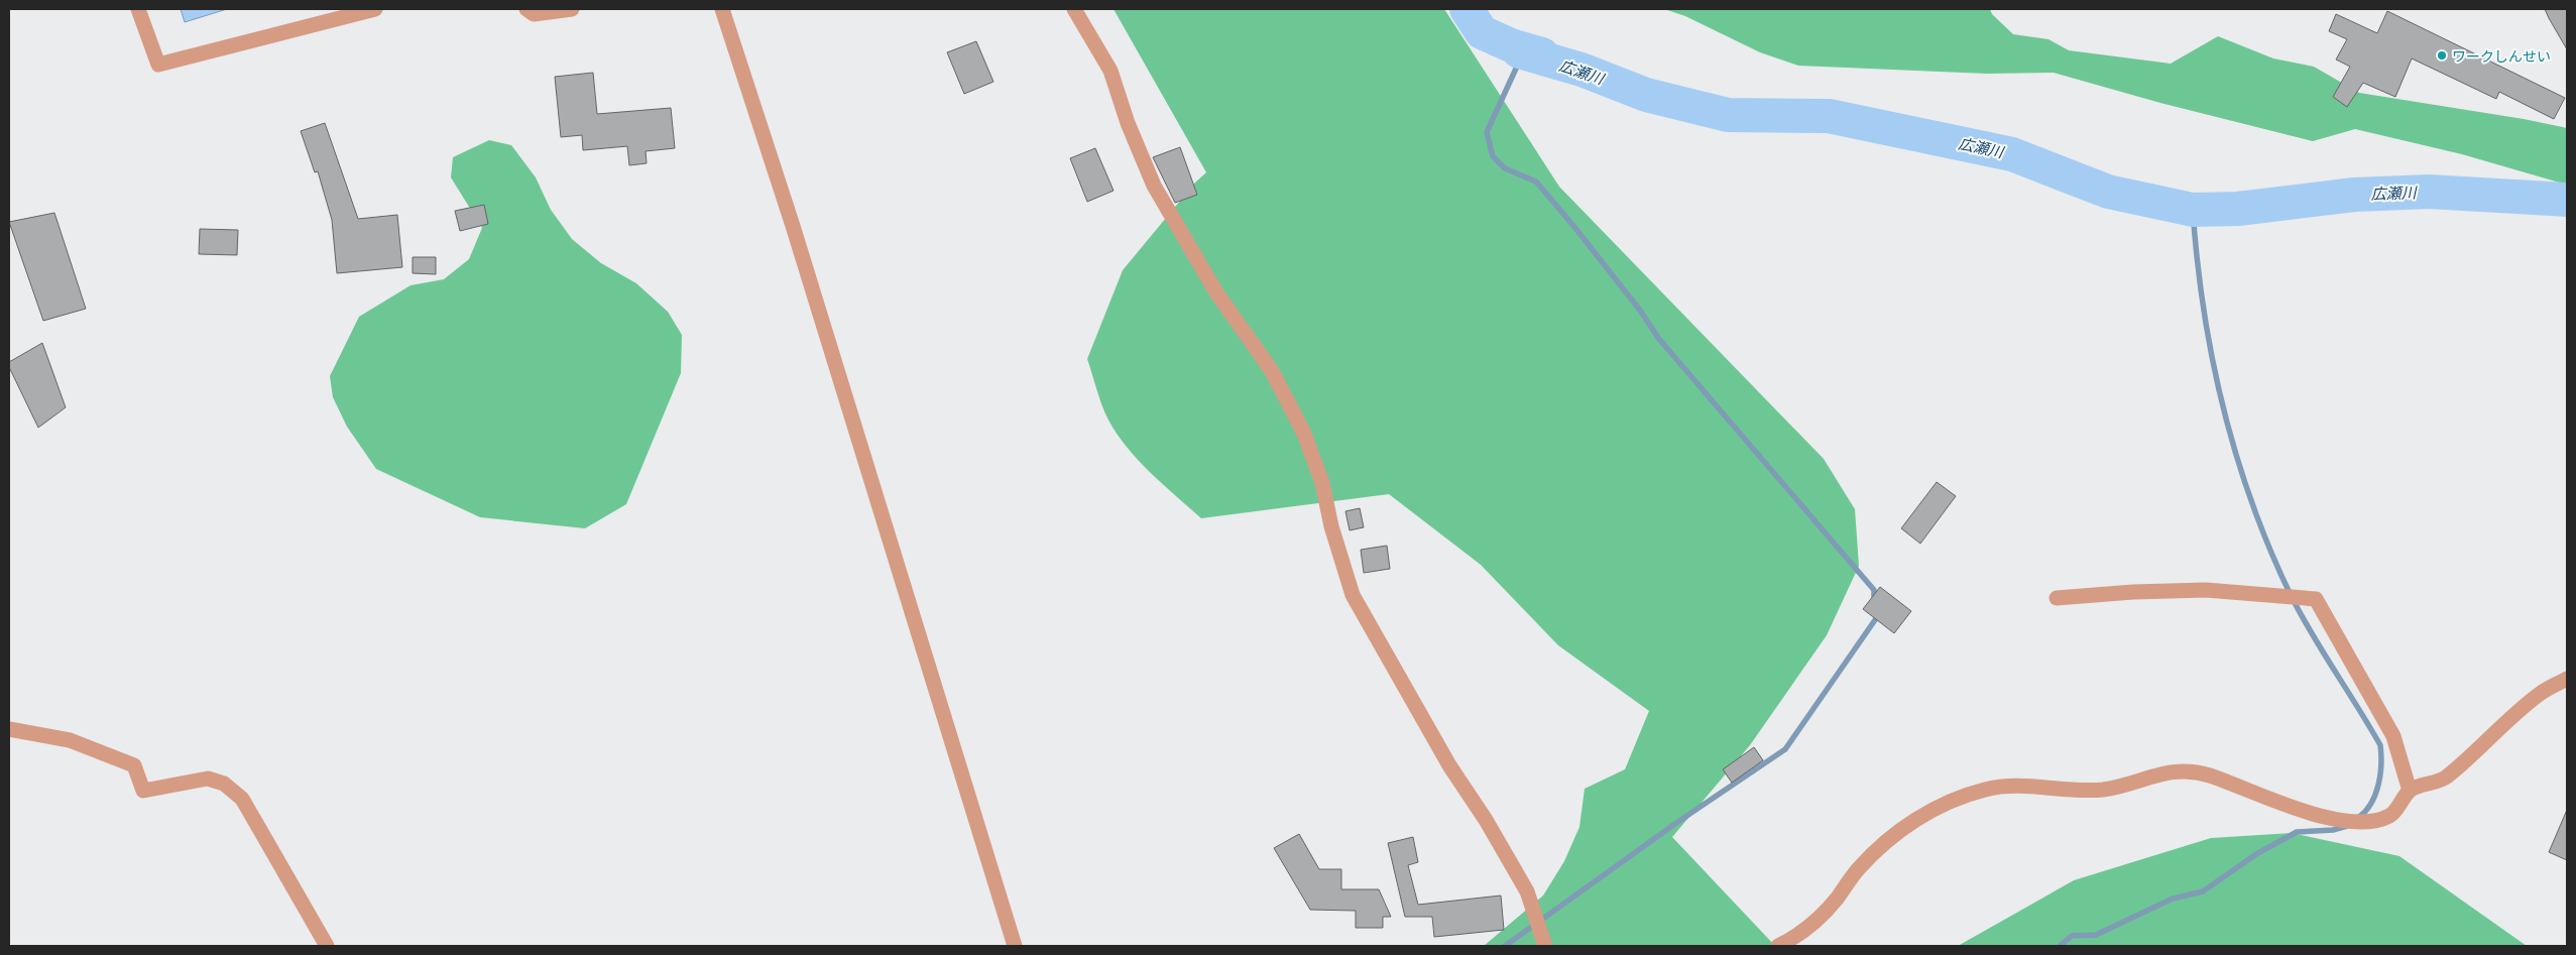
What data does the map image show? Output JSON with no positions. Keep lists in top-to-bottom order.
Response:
{
  "water": ["広瀬川"],
  "places": ["ワークしんせい"]
}
